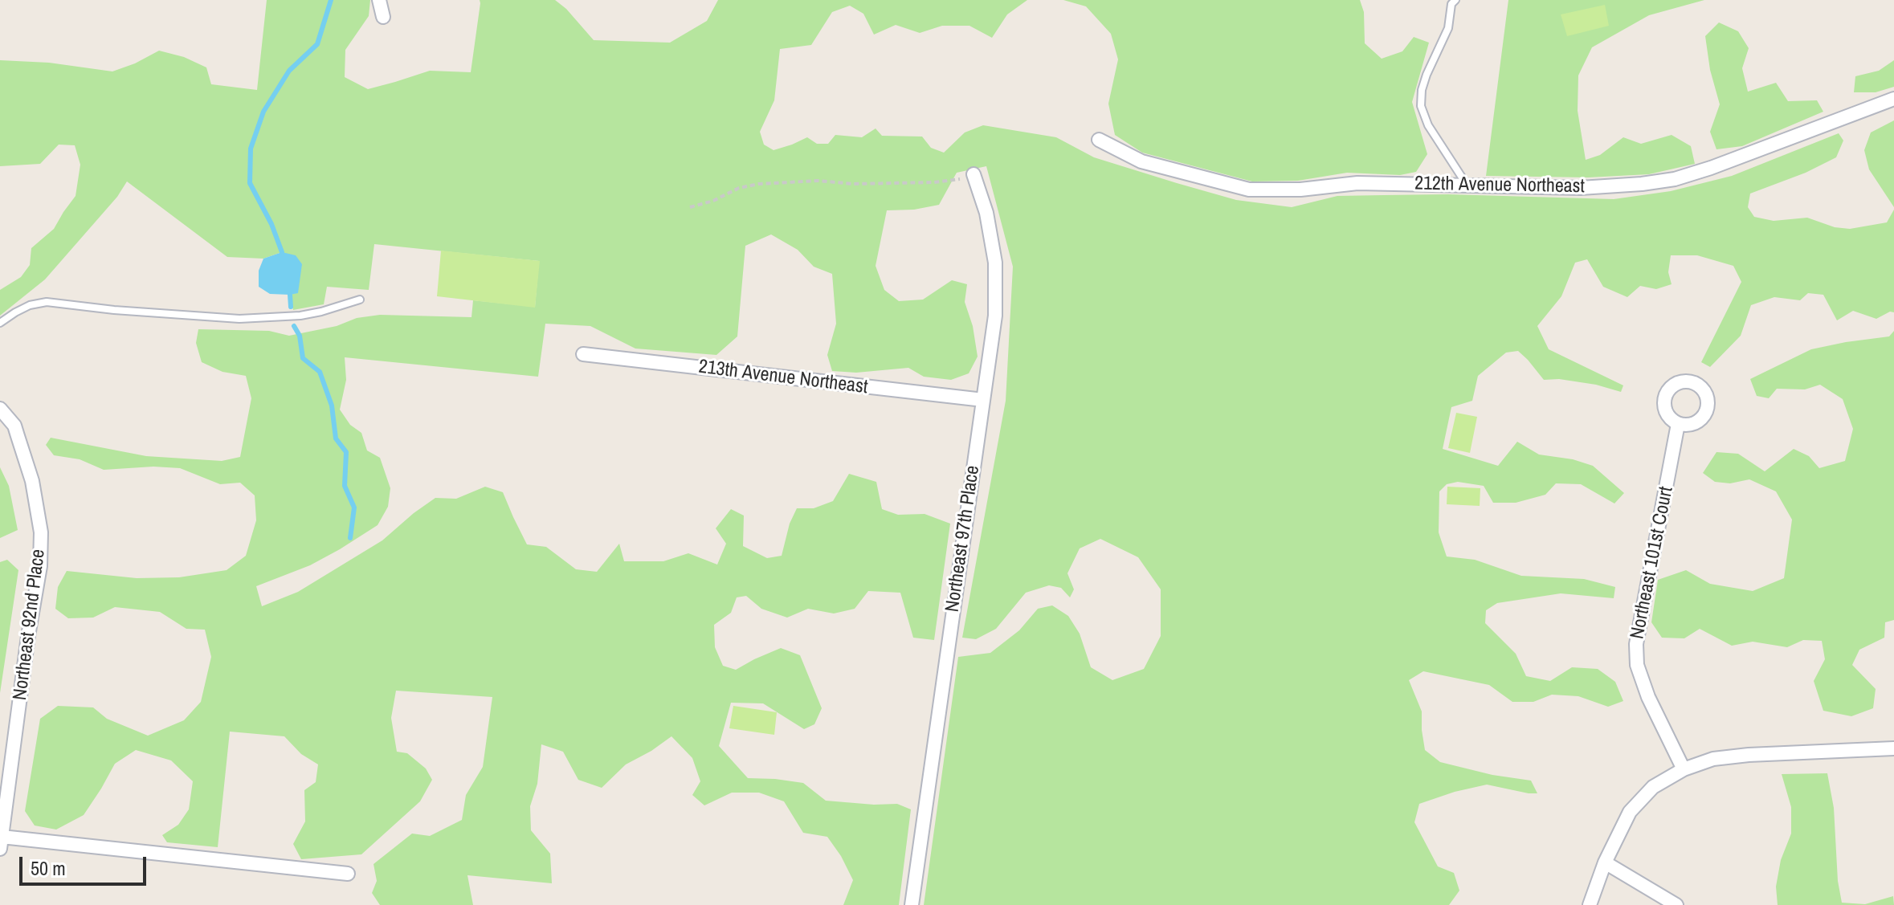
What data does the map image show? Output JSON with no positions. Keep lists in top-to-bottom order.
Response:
{
  "streets": {
    "street": [
      "212th Avenue Northeast",
      "213th Avenue Northeast",
      "Northeast 97th Place",
      "Northeast 101st Court",
      "Northeast 92nd Place"
    ]
  },
  "crossings": [
    ["213th Avenue Northeast", "Northeast 97th Place"]
  ],
  "scale_bar": "50 m"
}
